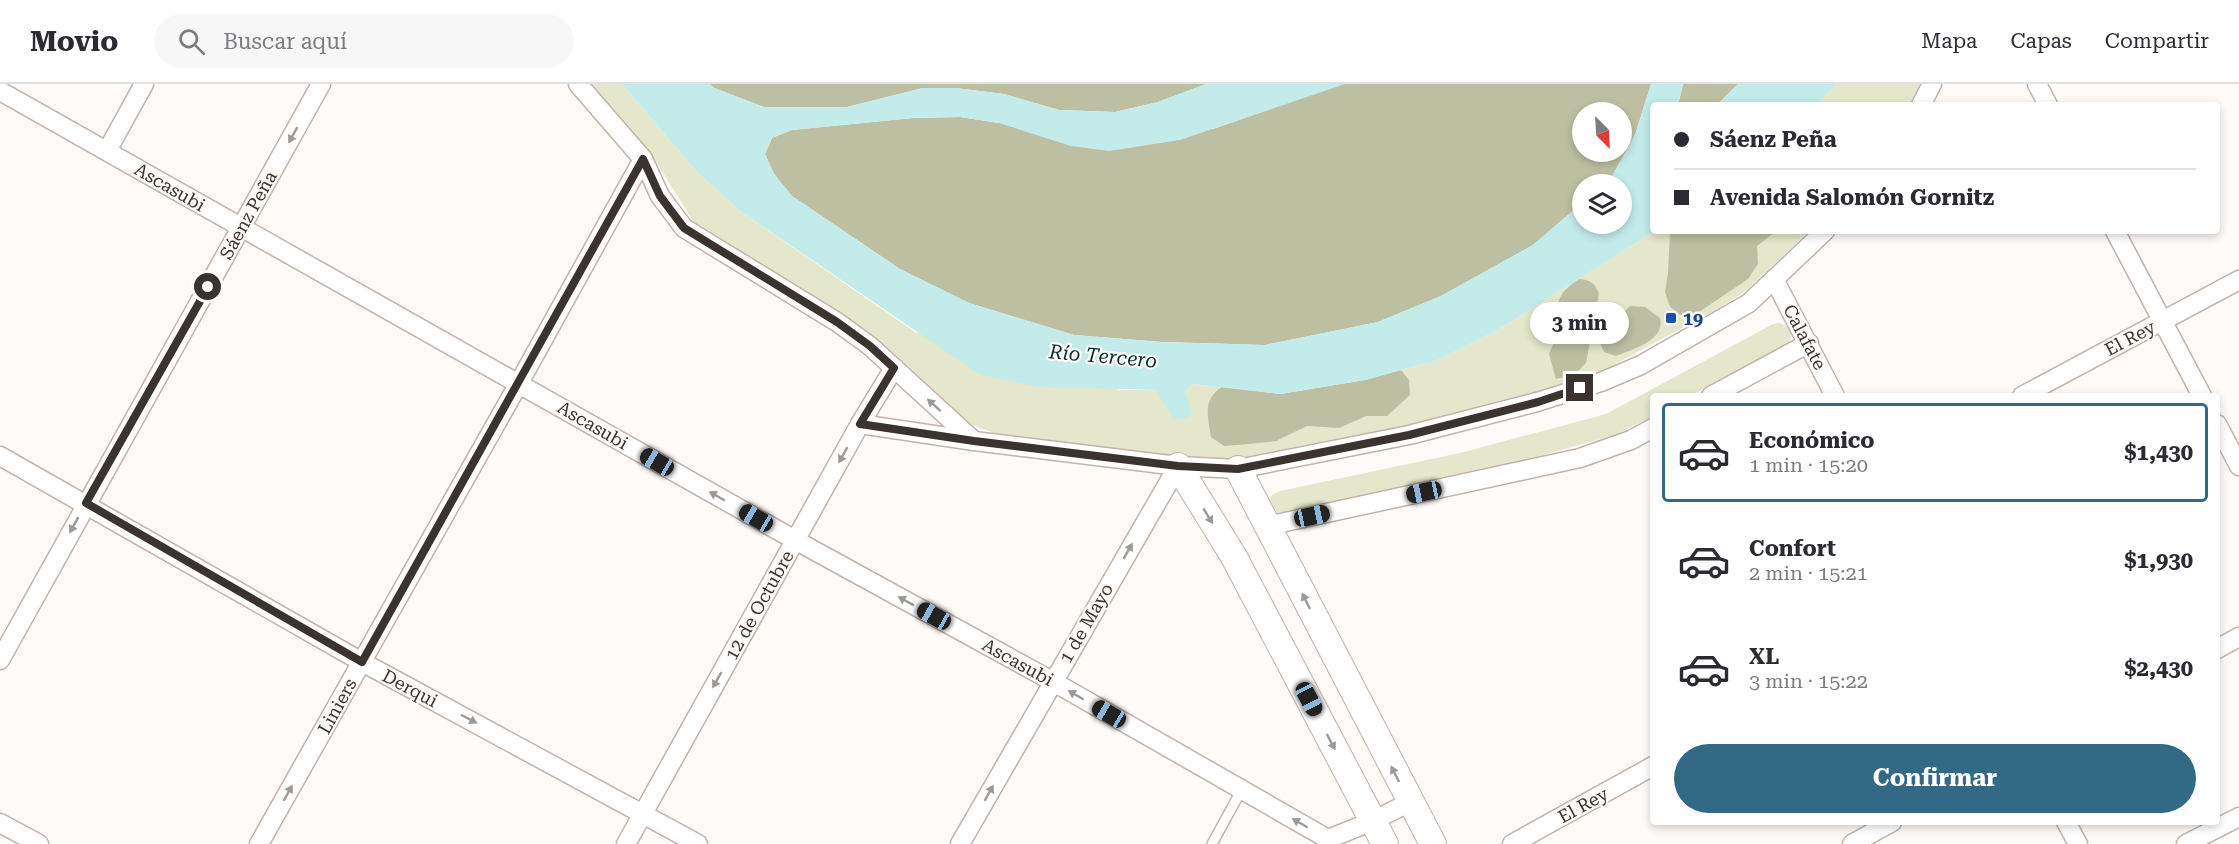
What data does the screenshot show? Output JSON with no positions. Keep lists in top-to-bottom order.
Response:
{
  "streets": {
    "street": [
      "Ascasubi",
      "Sáenz Peña",
      "Calafate",
      "El Rey",
      "12 de Octubre",
      "1 de Mayo",
      "Derqui",
      "Liniers"
    ]
  },
  "crossings": [
    ["Ascasubi", "Sáenz Peña"],
    ["Ascasubi", "12 de Octubre"],
    ["Ascasubi", "1 de Mayo"],
    ["Ascasubi", "Liniers"],
    ["Sáenz Peña", "Derqui"],
    ["12 de Octubre", "Derqui"],
    ["Derqui", "Liniers"]
  ],
  "one_way": [
    "Ascasubi",
    "Sáenz Peña",
    "12 de Octubre",
    "1 de Mayo",
    "Derqui"
  ],
  "water": ["Río Tercero"],
  "places": {
    "transit": ["19"]
  },
  "north": "bottom right",
  "page": {
    "header": "Movio",
    "search": "Buscar aquí",
    "nav": ["Mapa", "Capas", "Compartir"],
    "banner": ["Sáenz Peña", "Avenida Salomón Gornitz"],
    "bubble": "3 min",
    "list": [
      {
        "name": "Económico",
        "note": "1 min · 15:20",
        "value": "$1,430"
      },
      {
        "name": "Confort",
        "note": "2 min · 15:21",
        "value": "$1,930"
      },
      {
        "name": "XL",
        "note": "3 min · 15:22",
        "value": "$2,430"
      }
    ],
    "buttons": "Confirmar"
  }
}
